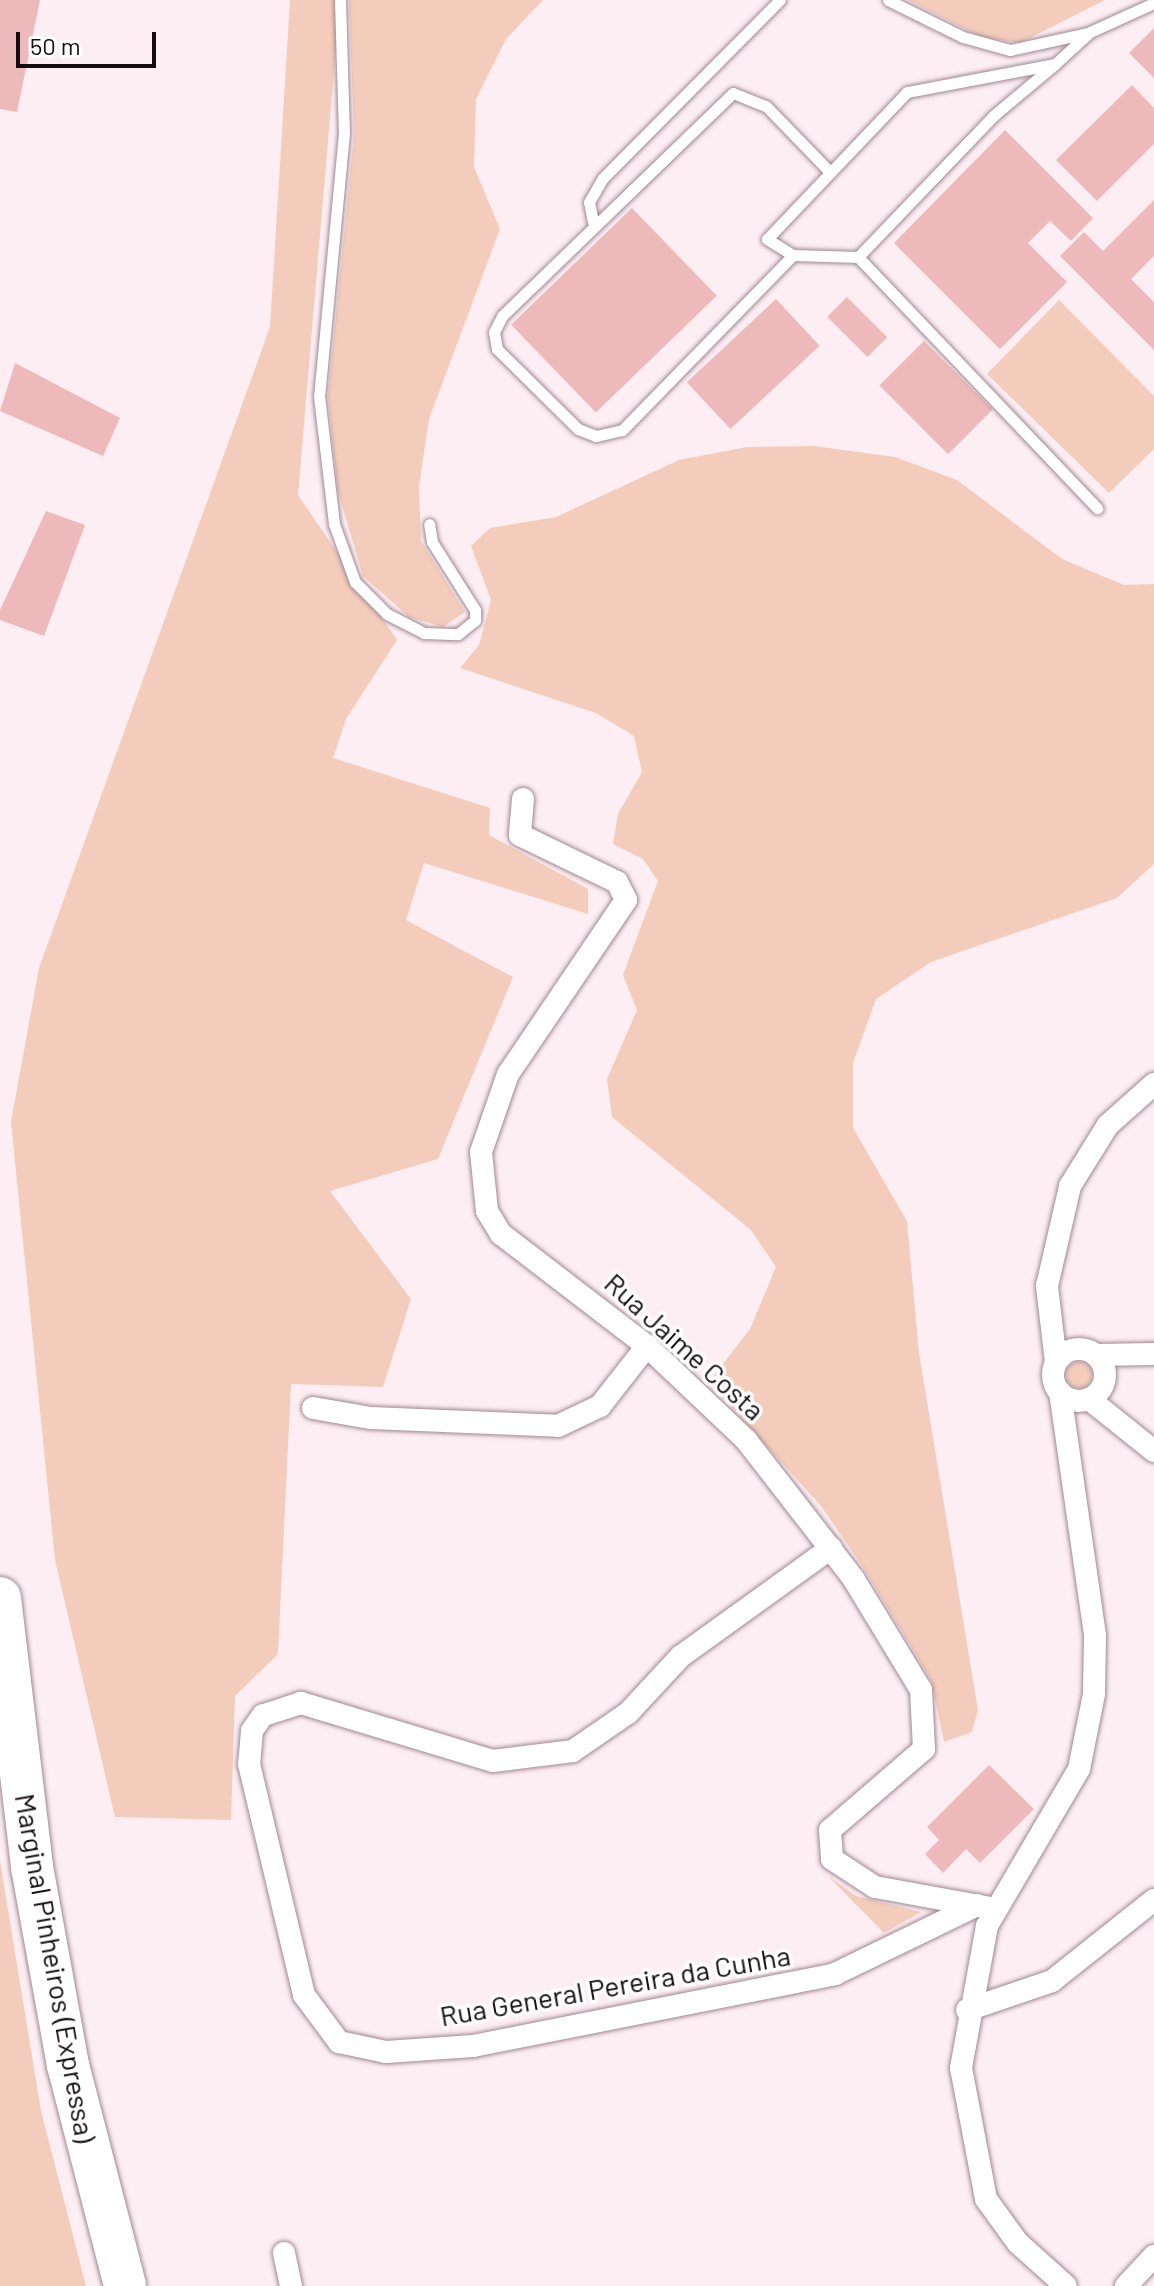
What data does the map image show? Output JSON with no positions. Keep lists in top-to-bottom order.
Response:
{
  "streets": {
    "highway": ["Marginal Pinheiros (Expressa)"],
    "street": ["Rua Jaime Costa", "Rua General Pereira da Cunha"]
  },
  "crossings": [
    ["Rua Jaime Costa", "Rua General Pereira da Cunha"]
  ],
  "scale_bar": "50 m"
}
